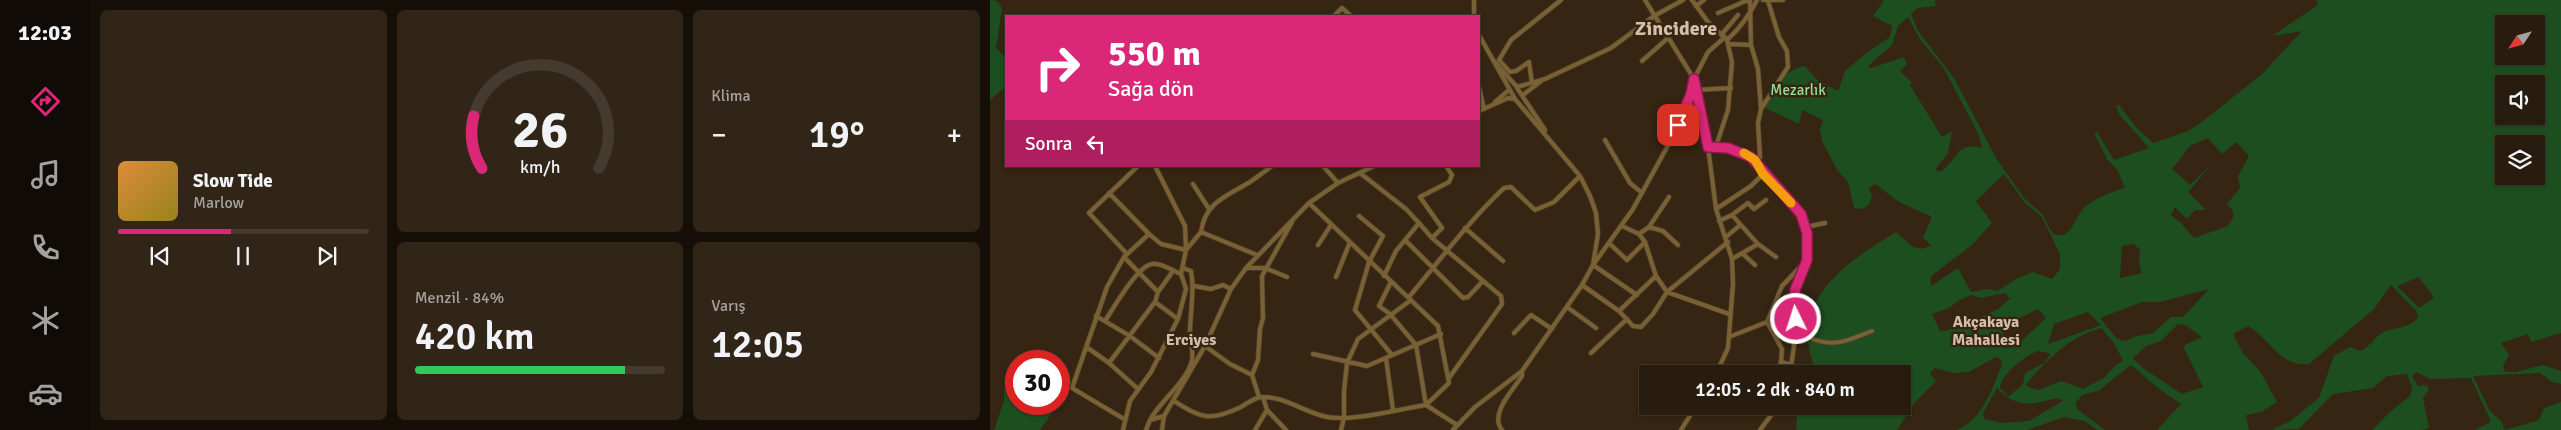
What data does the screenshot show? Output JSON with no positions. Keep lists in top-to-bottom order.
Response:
{
  "districts": ["Zincidere", "Akçakaya Mahallesi", "Erciyes"],
  "parks": ["Mezarlık"],
  "north": "bottom left",
  "page": {
    "tabs": "12:03",
    "tile": [
      "Klima",
      ["Menzil · 84%", "420 km"],
      ["Varış", "12:05"]
    ],
    "turn": ["550 m", "Sağa dön"],
    "heat": ["−", "19°", "+"],
    "then": "Sonra",
    "song": ["Slow Tide", "Marlow"],
    "limit": "30",
    "trip": "12:05 · 2 dk · 840 m",
    "gauge": ["26", "km/h"]
  }
}
